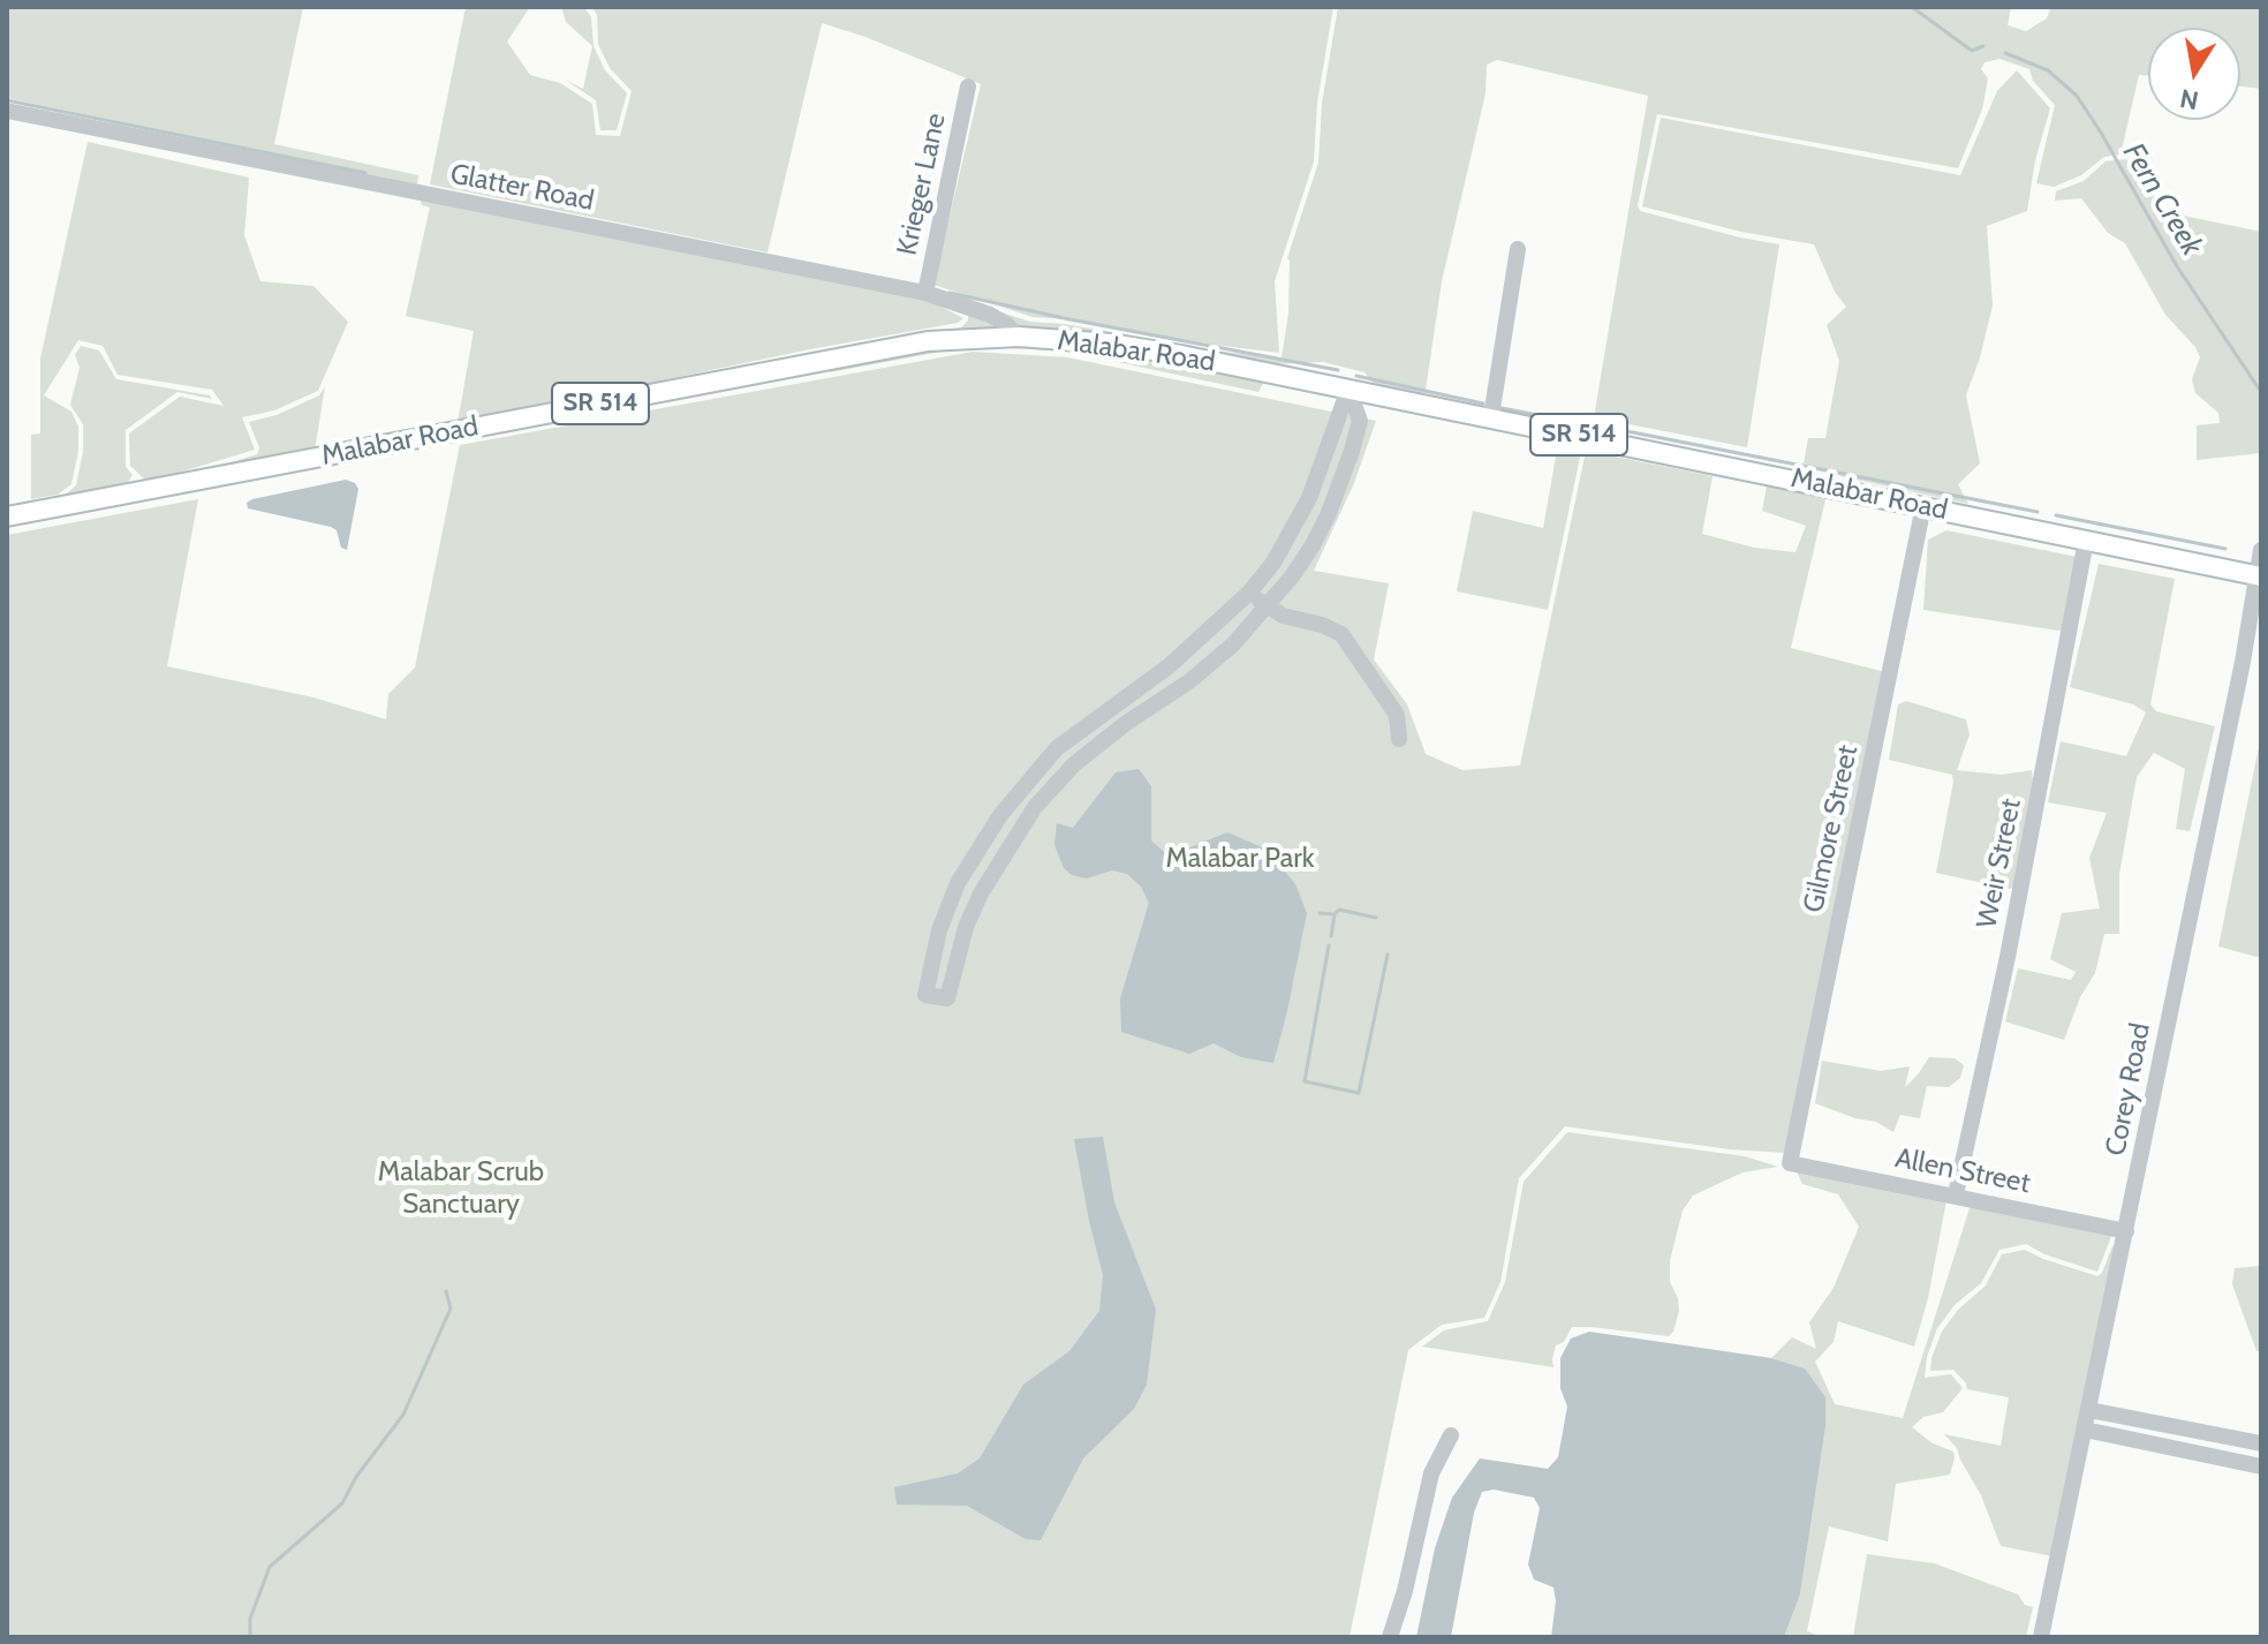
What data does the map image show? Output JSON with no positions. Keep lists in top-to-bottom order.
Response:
{
  "streets": {
    "main road": ["Malabar Road", "SR 514"],
    "street": [
      "Krieger Lane",
      "Glatter Road",
      "Gilmore Street",
      "Weir Street",
      "Corey Road",
      "Allen Street"
    ]
  },
  "crossings": [
    ["Krieger Lane", "Glatter Road"],
    ["Glatter Road", "Malabar Road"],
    ["Malabar Road", "Gilmore Street"],
    ["Malabar Road", "Weir Street"],
    ["Malabar Road", "Corey Road"],
    ["Gilmore Street", "Allen Street"],
    ["Weir Street", "Allen Street"],
    ["Corey Road", "Allen Street"]
  ],
  "water": ["Fern Creek"],
  "parks": ["Malabar Park", "Malabar Scrub Sanctuary"],
  "north": "bottom"
}
